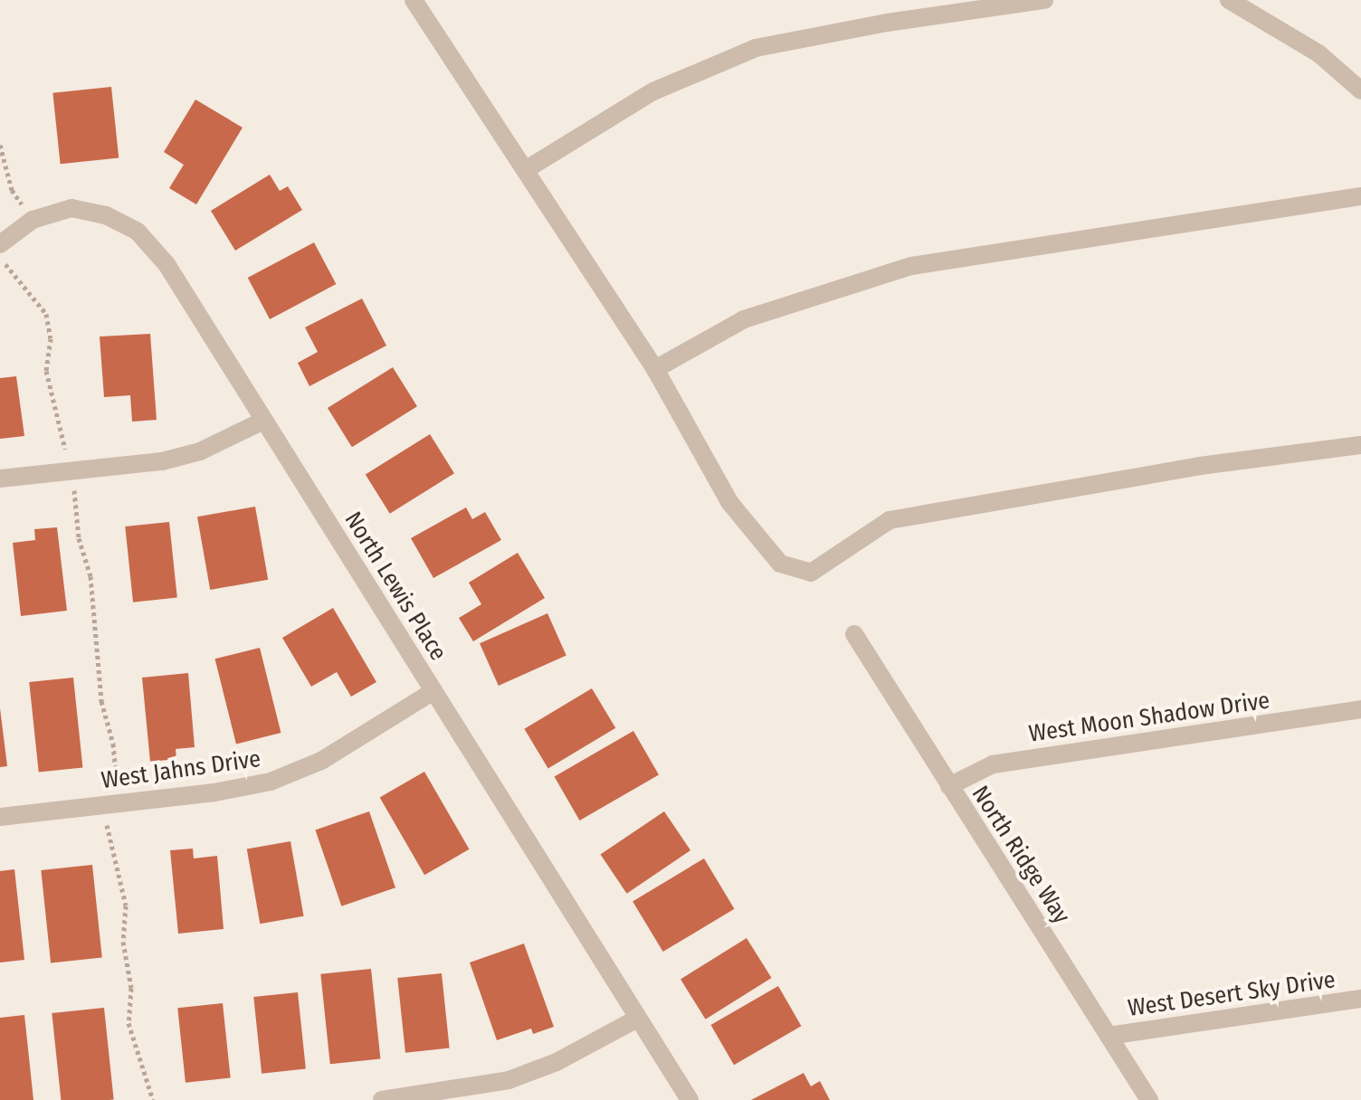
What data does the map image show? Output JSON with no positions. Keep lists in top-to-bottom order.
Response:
{
  "streets": {
    "street": [
      "North Lewis Place",
      "West Moon Shadow Drive",
      "West Jahns Drive",
      "North Ridge Way",
      "West Desert Sky Drive"
    ]
  },
  "crossings": [
    ["North Lewis Place", "West Jahns Drive"],
    ["West Moon Shadow Drive", "North Ridge Way"],
    ["North Ridge Way", "West Desert Sky Drive"]
  ]
}
